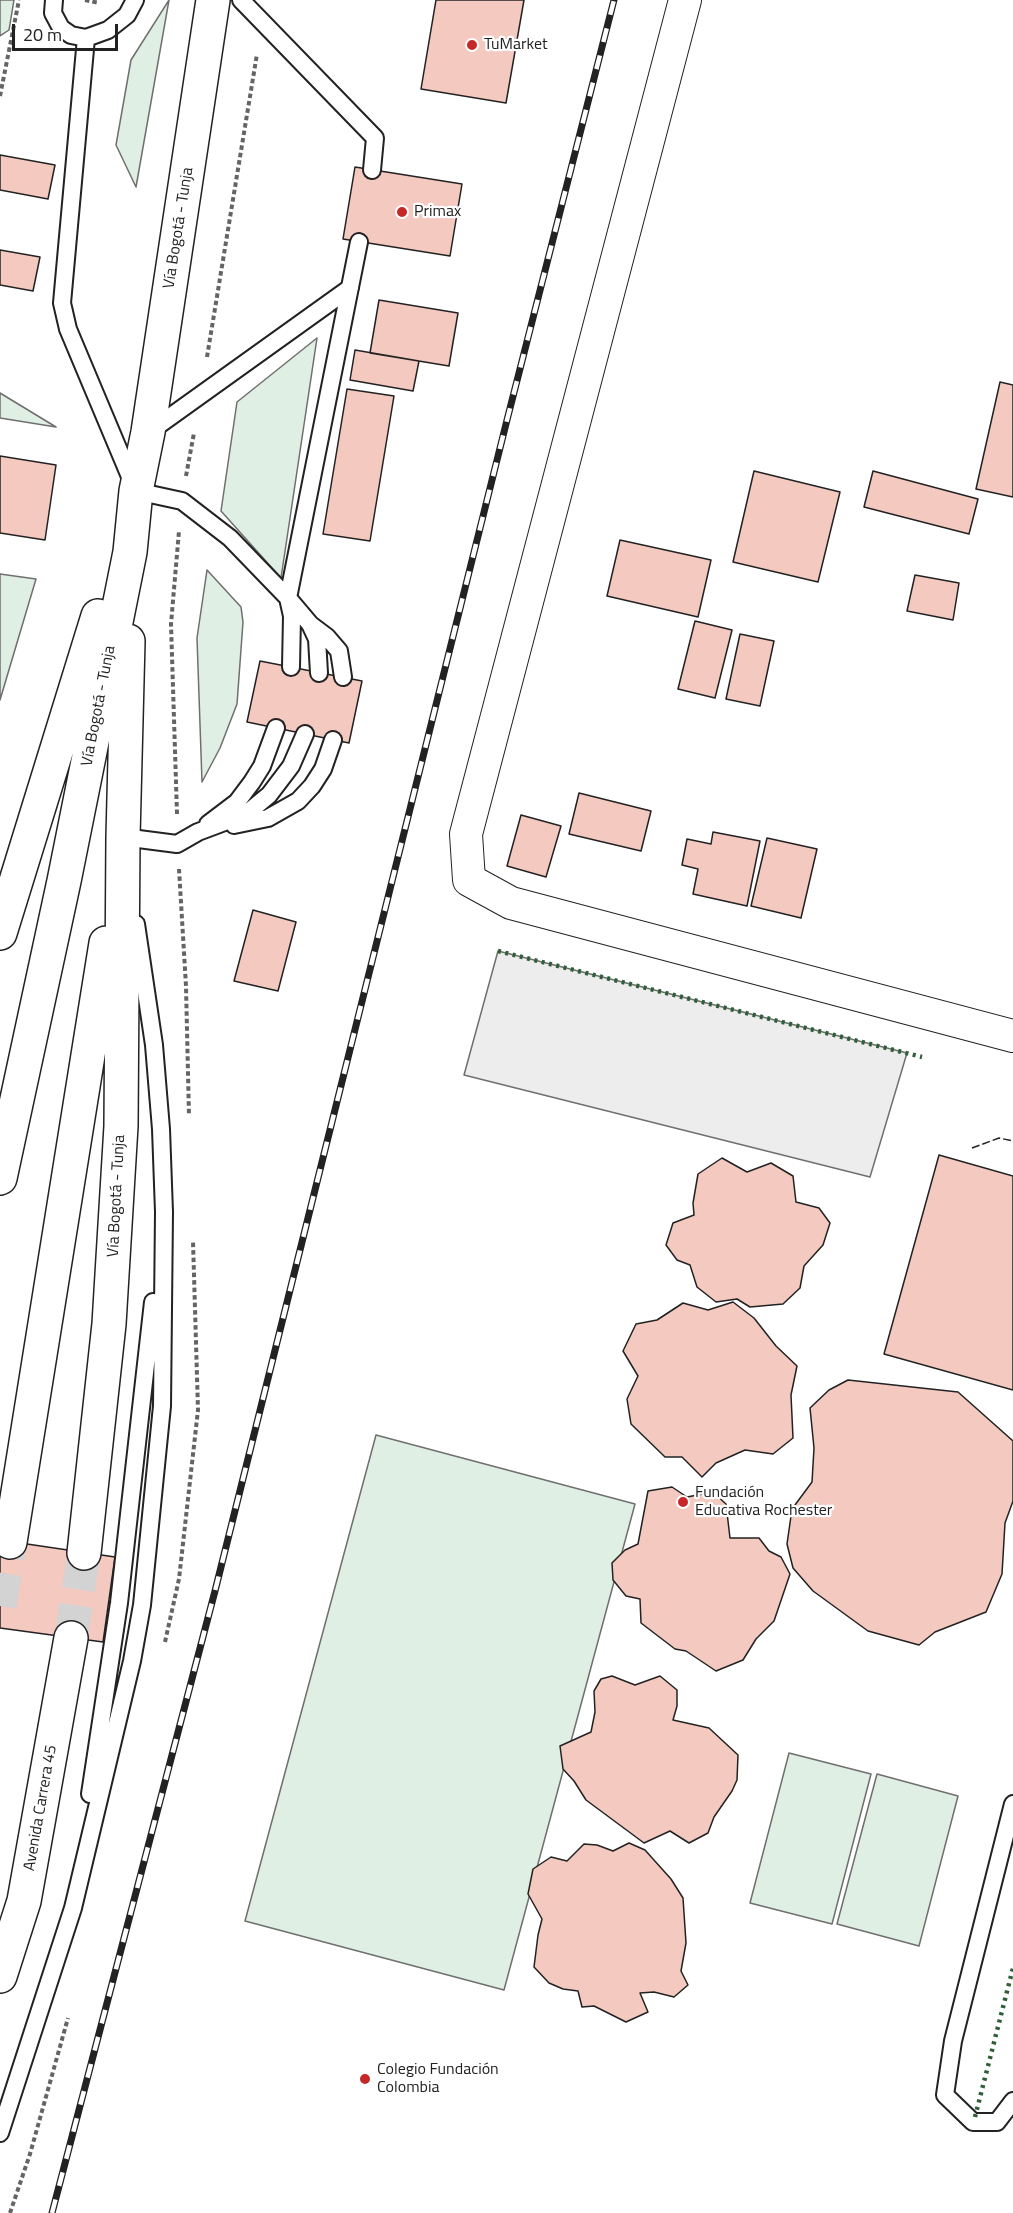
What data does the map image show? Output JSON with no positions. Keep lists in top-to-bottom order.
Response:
{
  "streets": {
    "highway": ["Vía Bogotá - Tunja", "Avenida Carrera 45"]
  },
  "places": [
    "TuMarket",
    "Primax",
    "Fundación Educativa Rochester",
    "Colegio Fundación Colombia"
  ],
  "scale_bar": "20 m"
}
